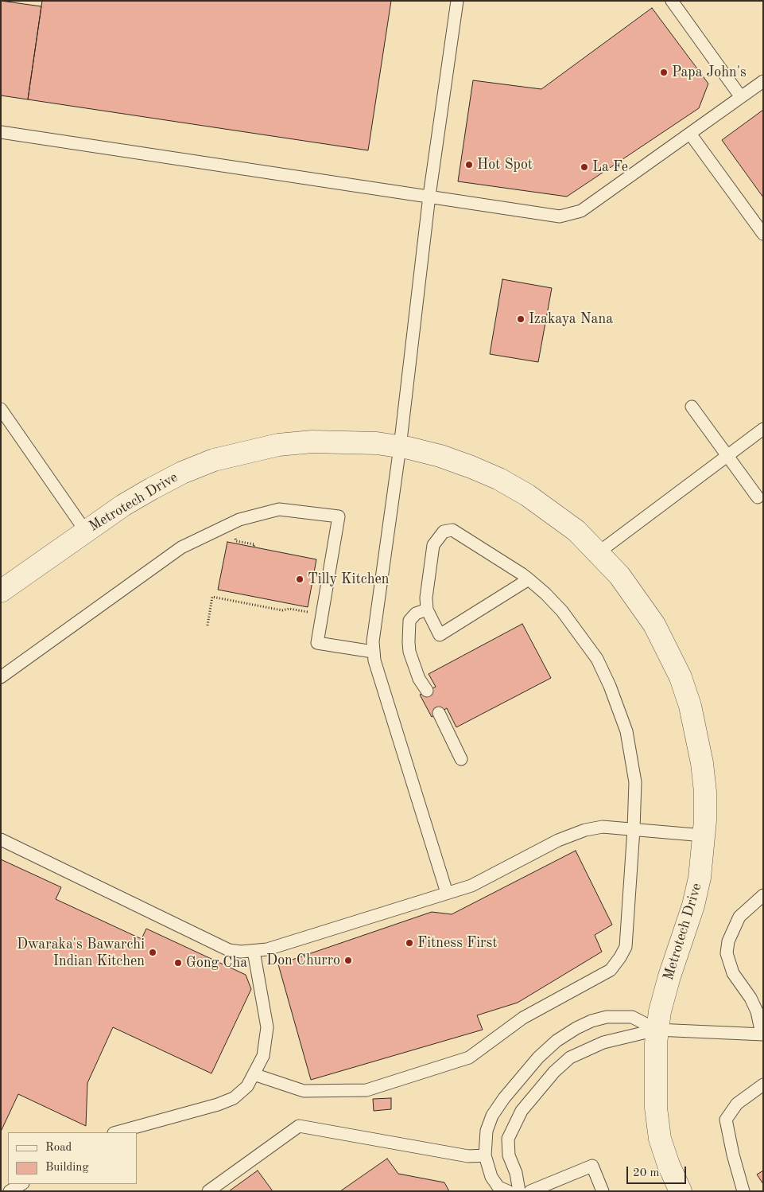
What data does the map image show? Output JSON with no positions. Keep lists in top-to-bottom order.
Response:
{
  "streets": {
    "street": ["Metrotech Drive"]
  },
  "places": [
    "Papa John's",
    "Hot Spot",
    "La Fe",
    "Izakaya Nana",
    "Tilly Kitchen",
    "Fitness First",
    "Dwaraka's Bawarchi Indian Kitchen",
    "Don Churro",
    "Gong Cha"
  ],
  "legend": ["Road", "Building"],
  "scale_bar": "20 m"
}
